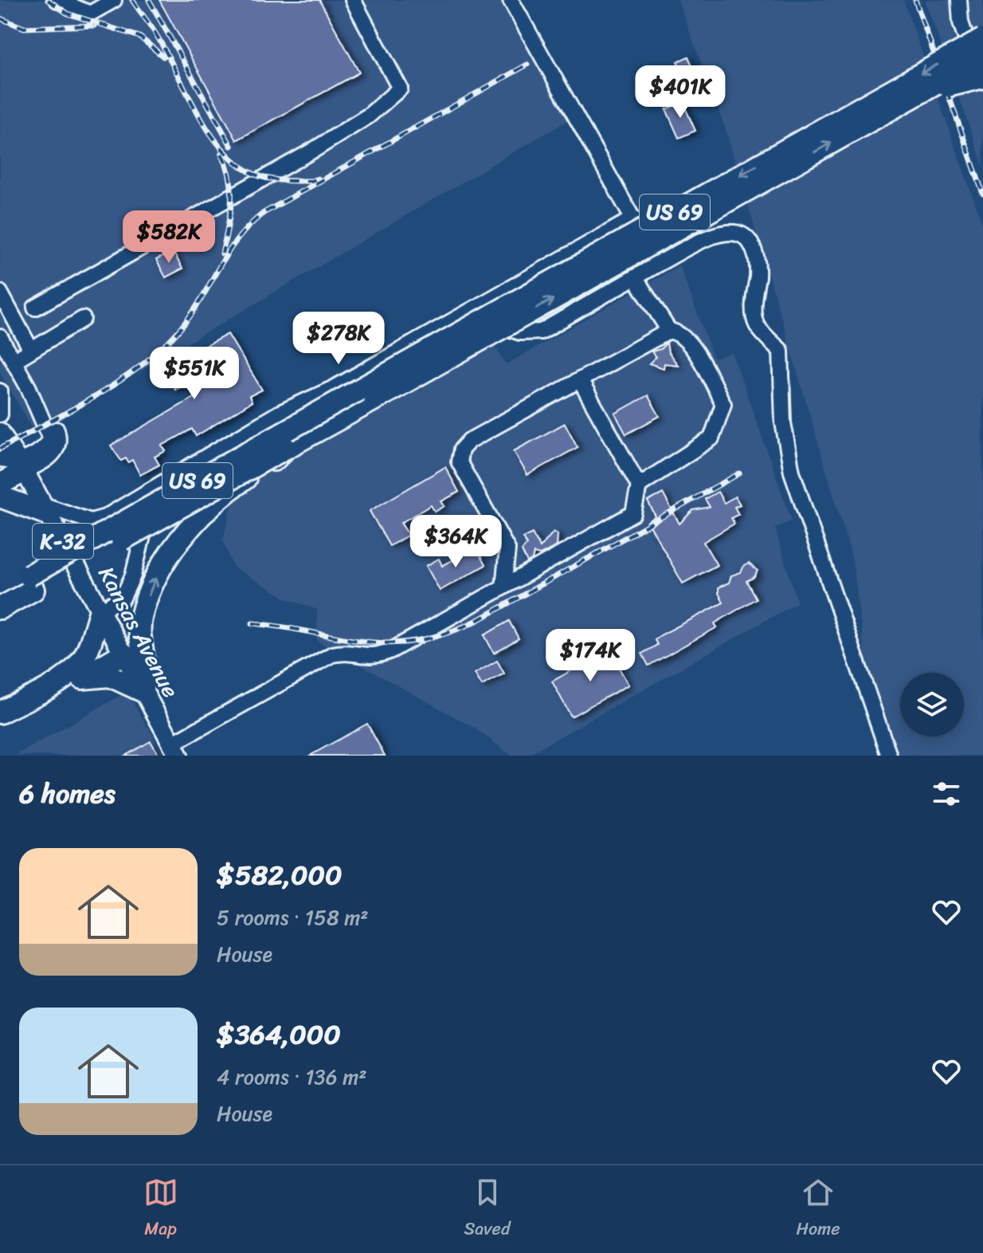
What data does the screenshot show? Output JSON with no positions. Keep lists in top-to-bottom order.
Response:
{
  "streets": {
    "highway": ["US 69"],
    "main road": ["K-32", "Kansas Avenue"]
  },
  "page": {
    "price": [
      "$401K",
      "$582K",
      "$278K",
      "$551K",
      "$364K",
      "$174K"
    ],
    "heading": "6 homes",
    "list": [
      {
        "name": "$582,000",
        "note": "5 rooms · 158 m² · House"
      },
      {
        "name": "$364,000",
        "note": "4 rooms · 136 m² · House"
      }
    ],
    "tabs": ["Map", "Saved", "Home"]
  }
}
